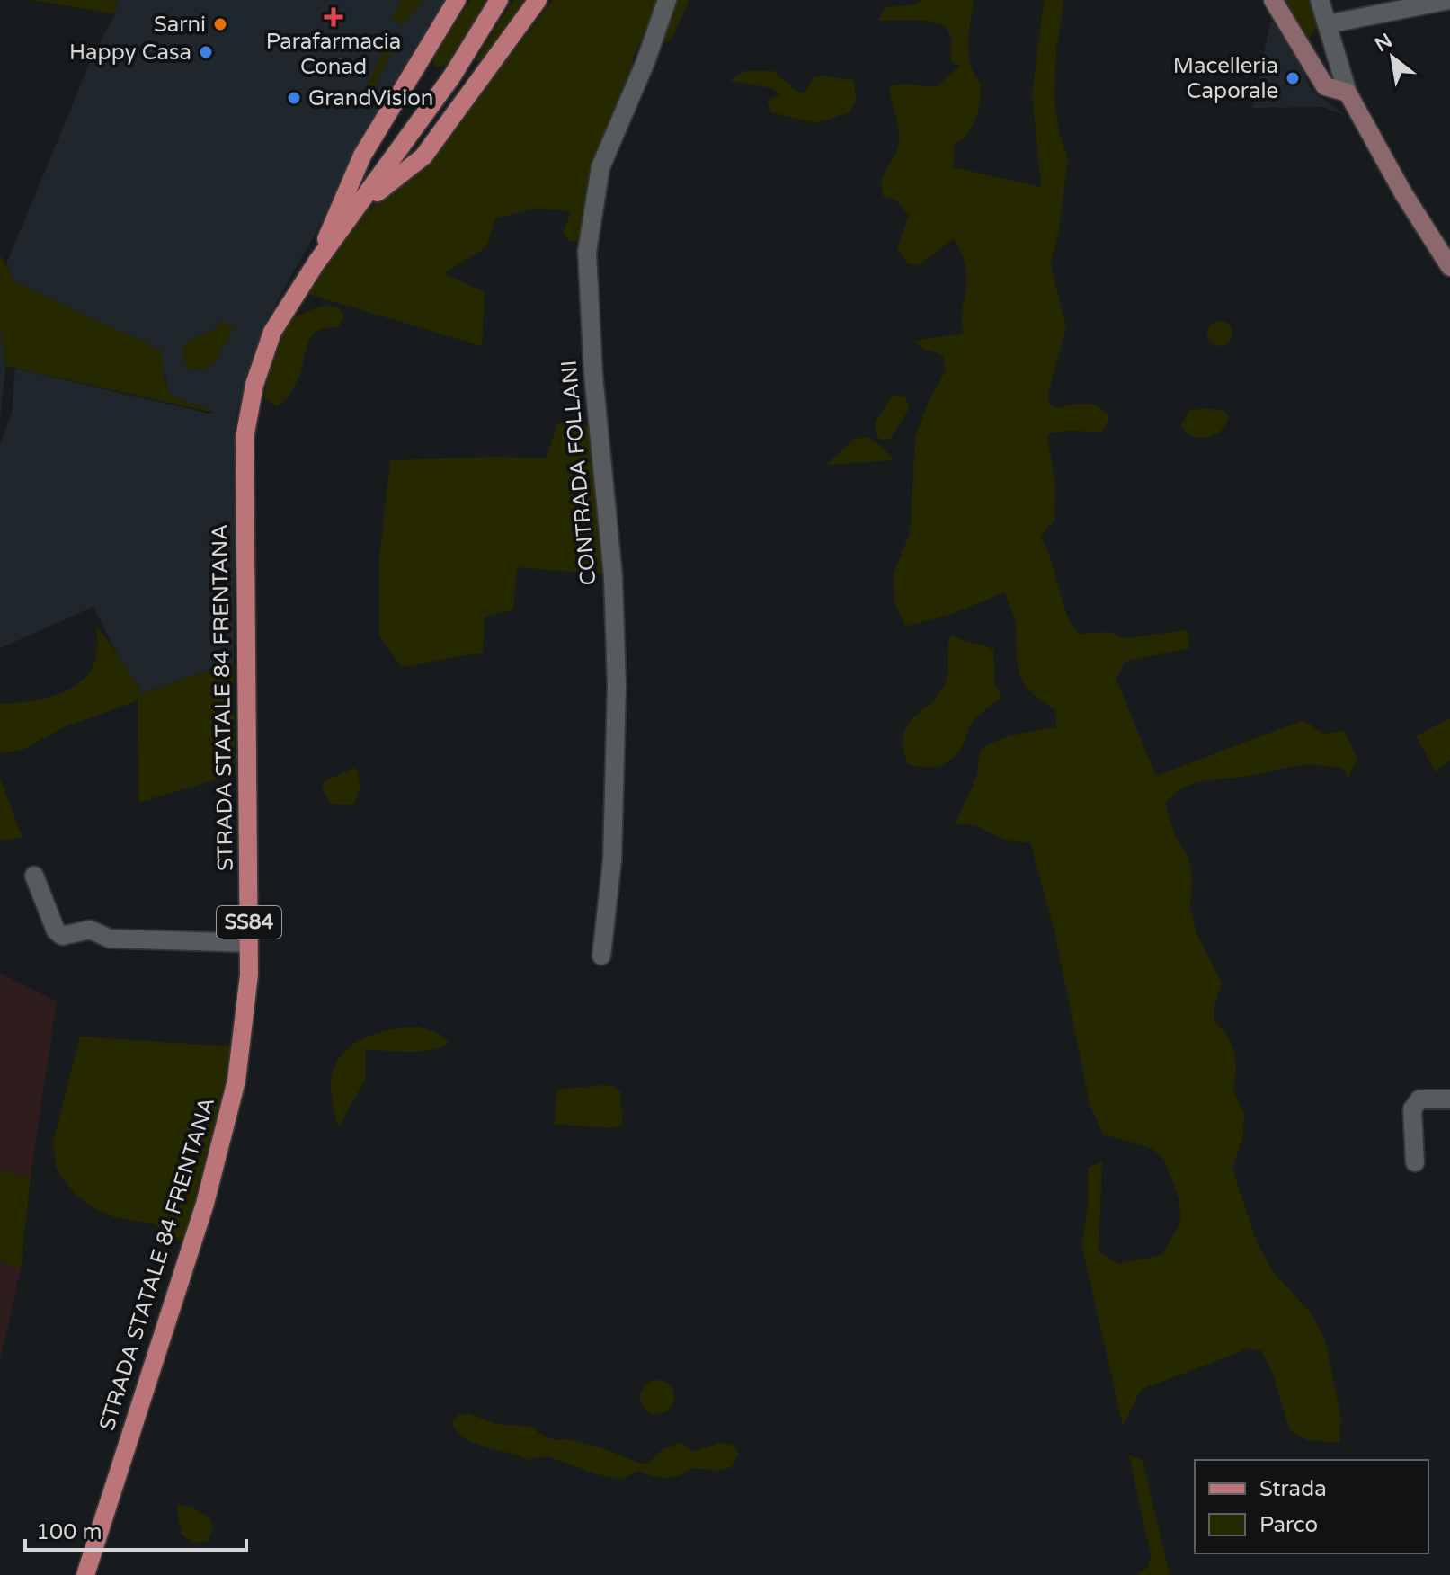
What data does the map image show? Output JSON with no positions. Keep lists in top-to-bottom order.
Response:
{
  "streets": {
    "main road": ["STRADA STATALE 84 FRENTANA", "SS84"],
    "street": ["CONTRADA FOLLANI"]
  },
  "places": {
    "health": ["Parafarmacia Conad"],
    "other": [
      "Sarni",
      "Happy Casa",
      "Macelleria Caporale",
      "GrandVision"
    ]
  },
  "legend": ["Strada", "Parco"],
  "scale_bar": "100 m",
  "north": "top left"
}
